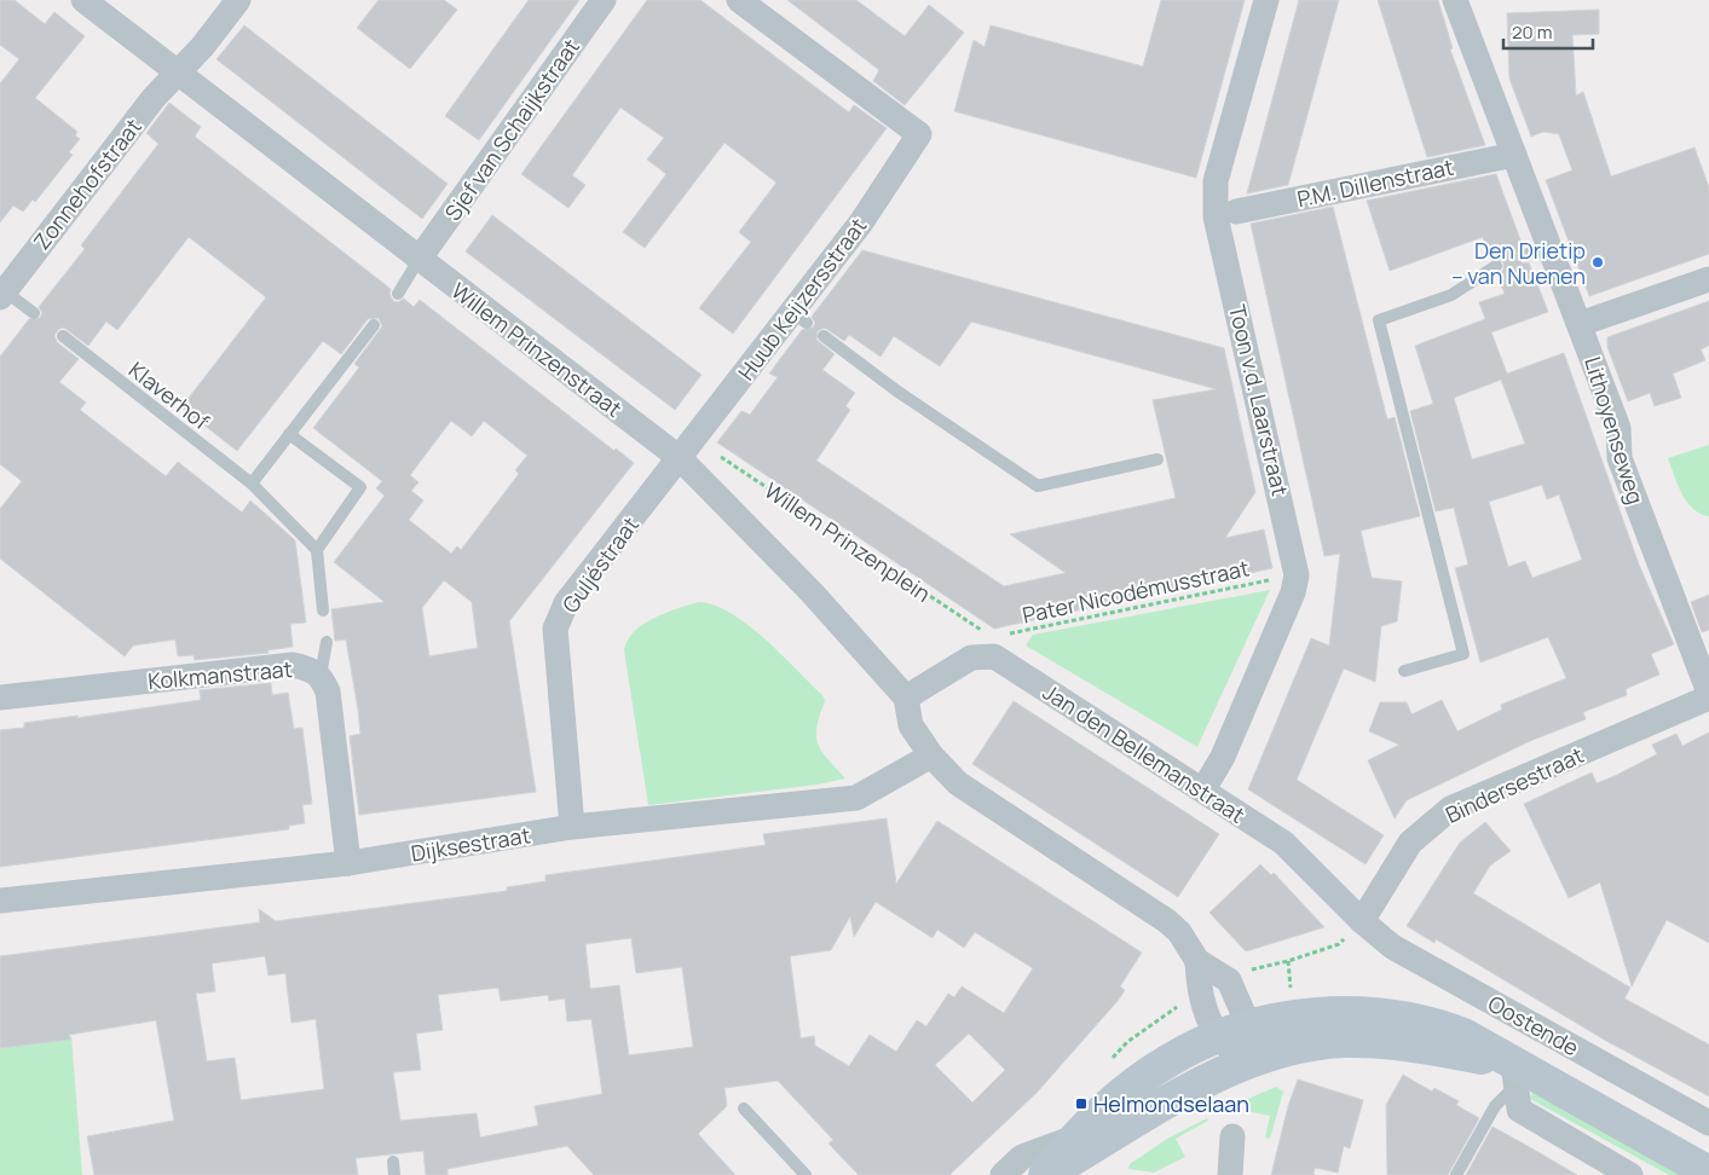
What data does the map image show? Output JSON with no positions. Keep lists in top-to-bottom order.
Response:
{
  "streets": {
    "main road": ["Oostende"],
    "street": [
      "Sjef van Schaijkstraat",
      "P.M. Dillenstraat",
      "Zonnehofstraat",
      "Huub Keijzersstraat",
      "Willem Prinzenstraat",
      "Toon v.d. Laarstraat",
      "Lithoyenseweg",
      "Guljéstraat",
      "Kolkmanstraat",
      "Jan den Bellemanstraat",
      "Bindersestraat",
      "Dijksestraat"
    ],
    "lane": ["Klaverhof"],
    "path": ["Willem Prinzenplein", "Pater Nicodémusstraat"]
  },
  "crossings": [
    ["Sjef van Schaijkstraat", "Willem Prinzenstraat"],
    ["P.M. Dillenstraat", "Lithoyenseweg"],
    ["Zonnehofstraat", "Willem Prinzenstraat"],
    ["Huub Keijzersstraat", "Willem Prinzenstraat"],
    ["Huub Keijzersstraat", "Willem Prinzenplein"],
    ["Huub Keijzersstraat", "Guljéstraat"],
    ["Willem Prinzenstraat", "Willem Prinzenplein"],
    ["Willem Prinzenstraat", "Guljéstraat"],
    ["Toon v.d. Laarstraat", "Pater Nicodémusstraat"],
    ["Toon v.d. Laarstraat", "Jan den Bellemanstraat"],
    ["Willem Prinzenplein", "Guljéstraat"],
    ["Willem Prinzenplein", "Pater Nicodémusstraat"],
    ["Willem Prinzenplein", "Jan den Bellemanstraat"],
    ["Guljéstraat", "Dijksestraat"],
    ["Pater Nicodémusstraat", "Jan den Bellemanstraat"],
    ["Kolkmanstraat", "Dijksestraat"],
    ["Jan den Bellemanstraat", "Bindersestraat"],
    ["Jan den Bellemanstraat", "Oostende"],
    ["Bindersestraat", "Oostende"]
  ],
  "places": {
    "other": ["Den Drietip – van Nuenen"],
    "transit": ["Helmondselaan"]
  },
  "scale_bar": "20 m"
}
